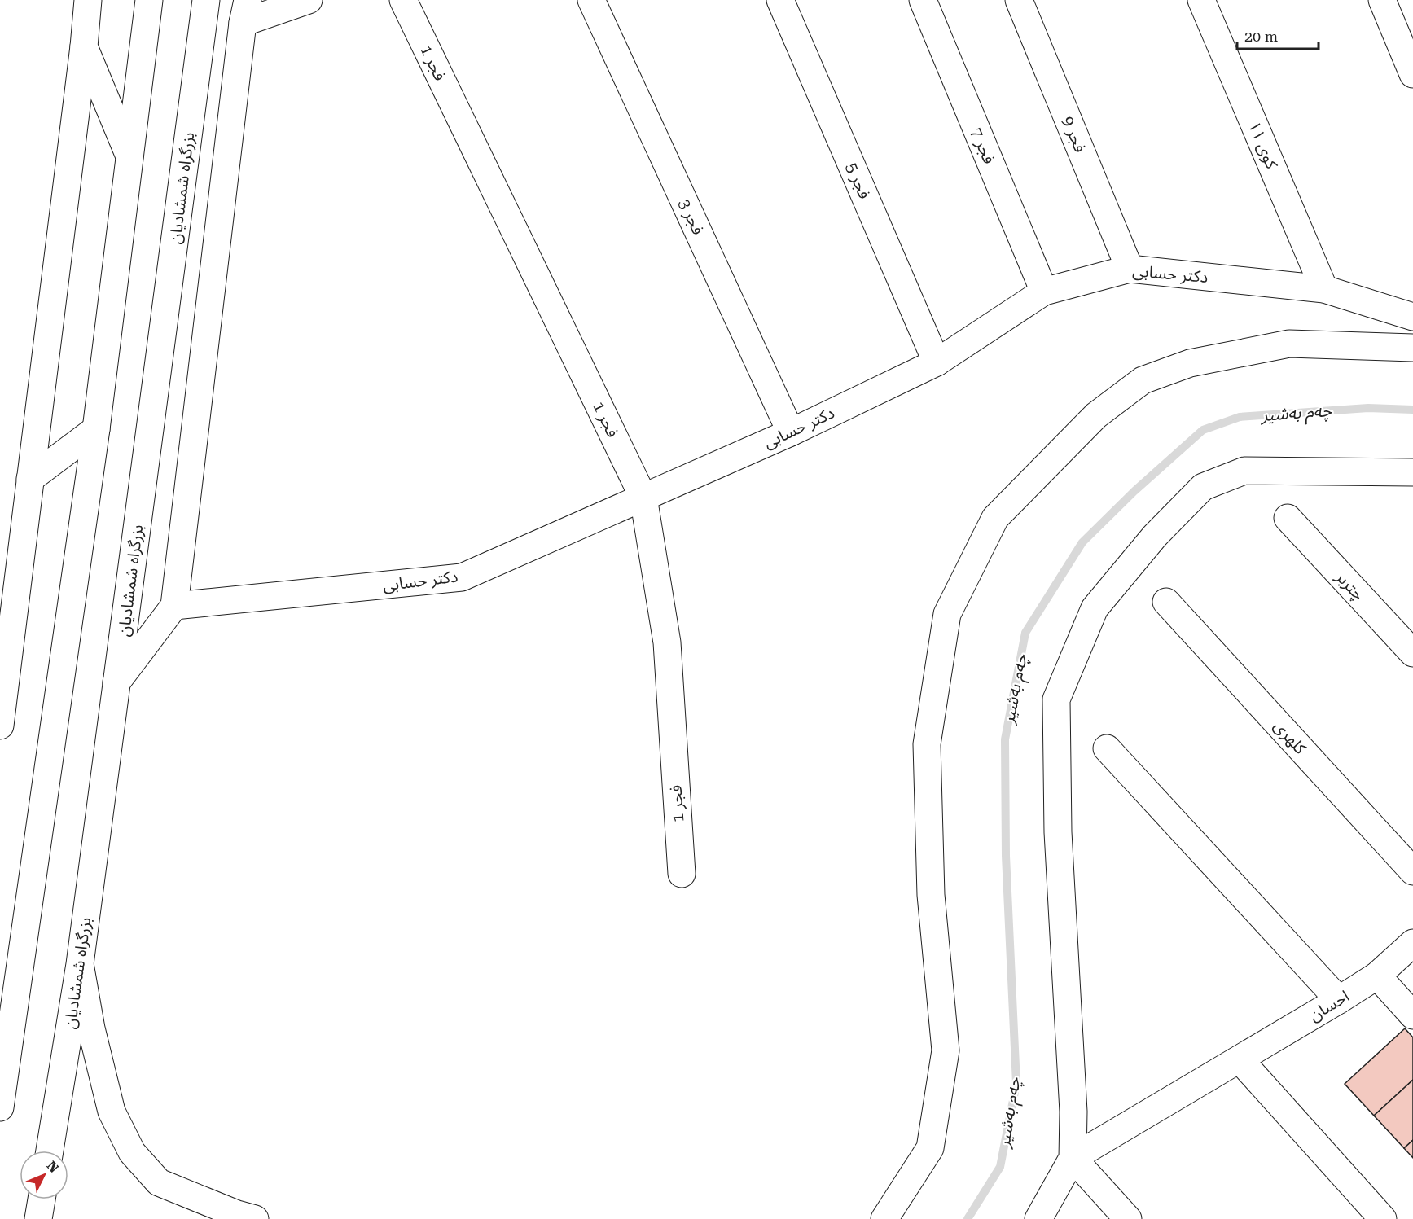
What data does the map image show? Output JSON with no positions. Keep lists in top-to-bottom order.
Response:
{
  "streets": {
    "main road": [
      "فجر 1",
      "فجر 9",
      "کوی ۱۱",
      "فجر 7",
      "فجر 5",
      "بزرگراه شمشادیان",
      "فجر 3",
      "دکتر حسابی",
      "چتربر",
      "کلهری",
      "احسان"
    ]
  },
  "crossings": [
    ["فجر 1", "دکتر حسابی"],
    ["فجر 9", "دکتر حسابی"],
    ["کوی ۱۱", "دکتر حسابی"],
    ["فجر 7", "دکتر حسابی"],
    ["فجر 5", "دکتر حسابی"],
    ["فجر 3", "دکتر حسابی"]
  ],
  "water": ["چەم بەشیر"],
  "scale_bar": "20 m",
  "north": "top right"
}
